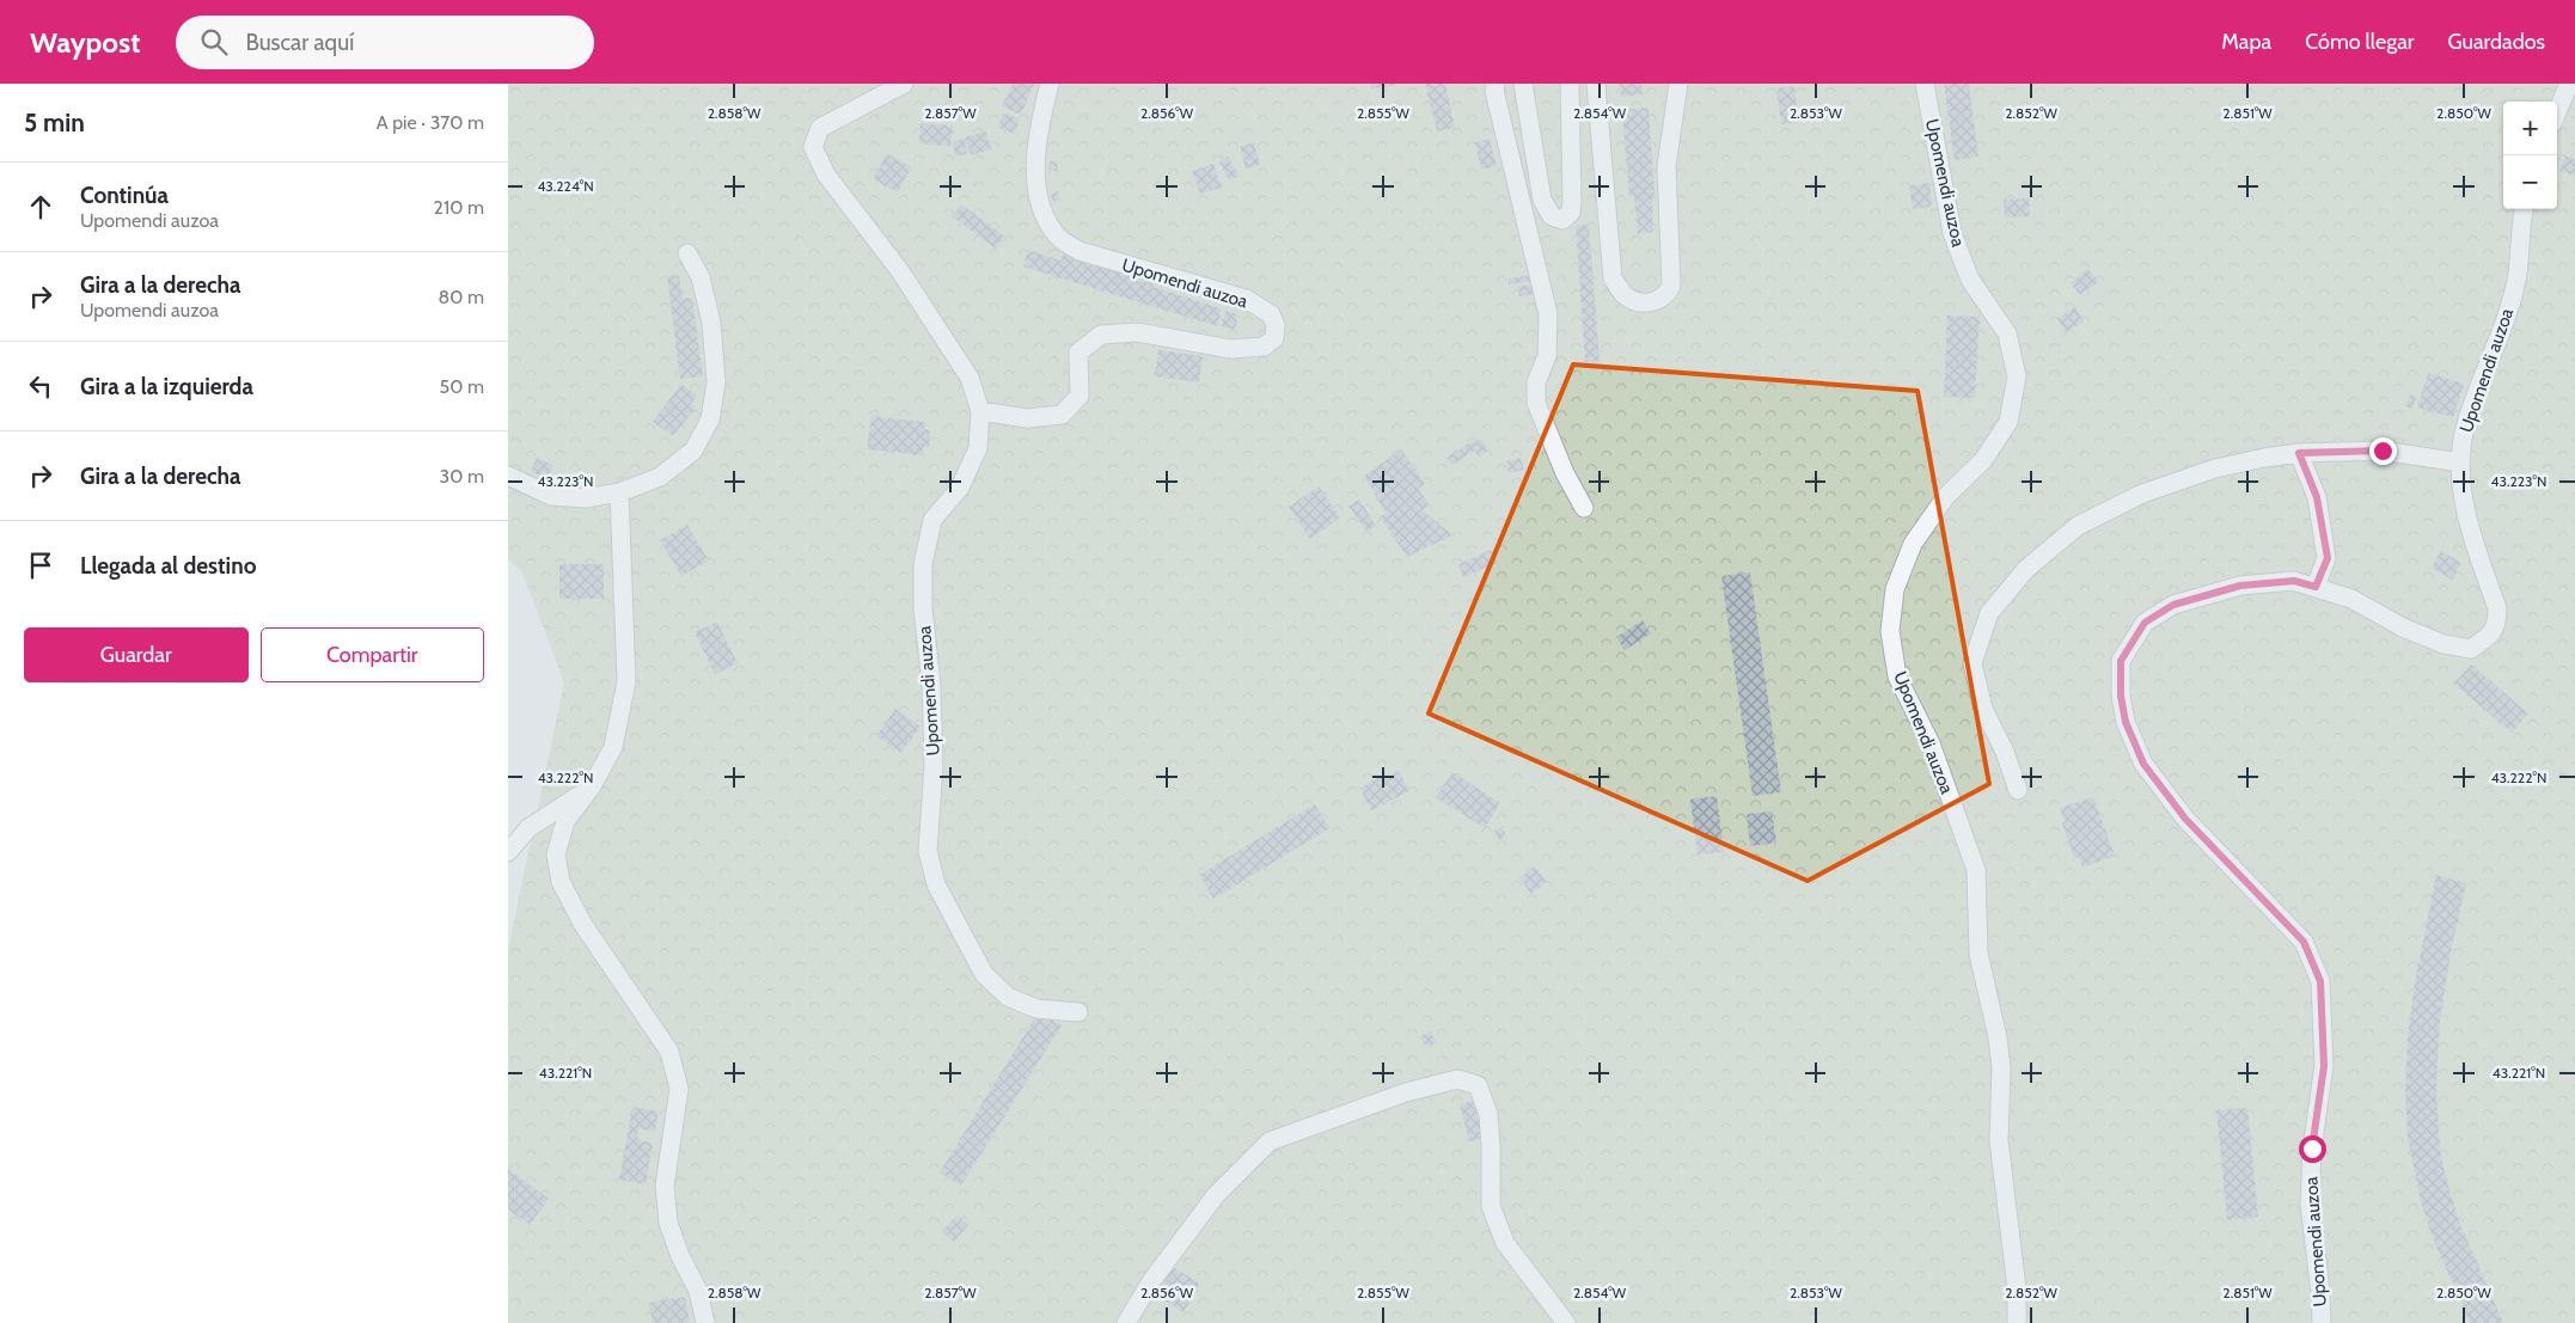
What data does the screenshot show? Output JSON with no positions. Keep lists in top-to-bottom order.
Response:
{
  "streets": {
    "lane": ["Upomendi auzoa"]
  },
  "page": {
    "header": "Waypost",
    "search": "Buscar aquí",
    "nav": ["Mapa", "Cómo llegar", "Guardados"],
    "heading": ["5 min", "A pie · 370 m"],
    "map_buttons": ["+", "−"],
    "list": [
      ["Continúa", "Upomendi auzoa", "210 m"],
      ["Gira a la derecha", "Upomendi auzoa", "80 m"],
      ["Gira a la izquierda", "50 m"],
      ["Gira a la derecha", "30 m"],
      "Llegada al destino"
    ],
    "buttons": ["Guardar", "Compartir"]
  },
  "coordinates": [
    "2.858°W",
    "2.857°W",
    "2.856°W",
    "2.855°W",
    "2.854°W",
    "2.853°W",
    "2.852°W",
    "2.851°W",
    "2.850°W",
    "43.224°N",
    "43.223°N",
    "43.222°N",
    "43.221°N"
  ]
}
